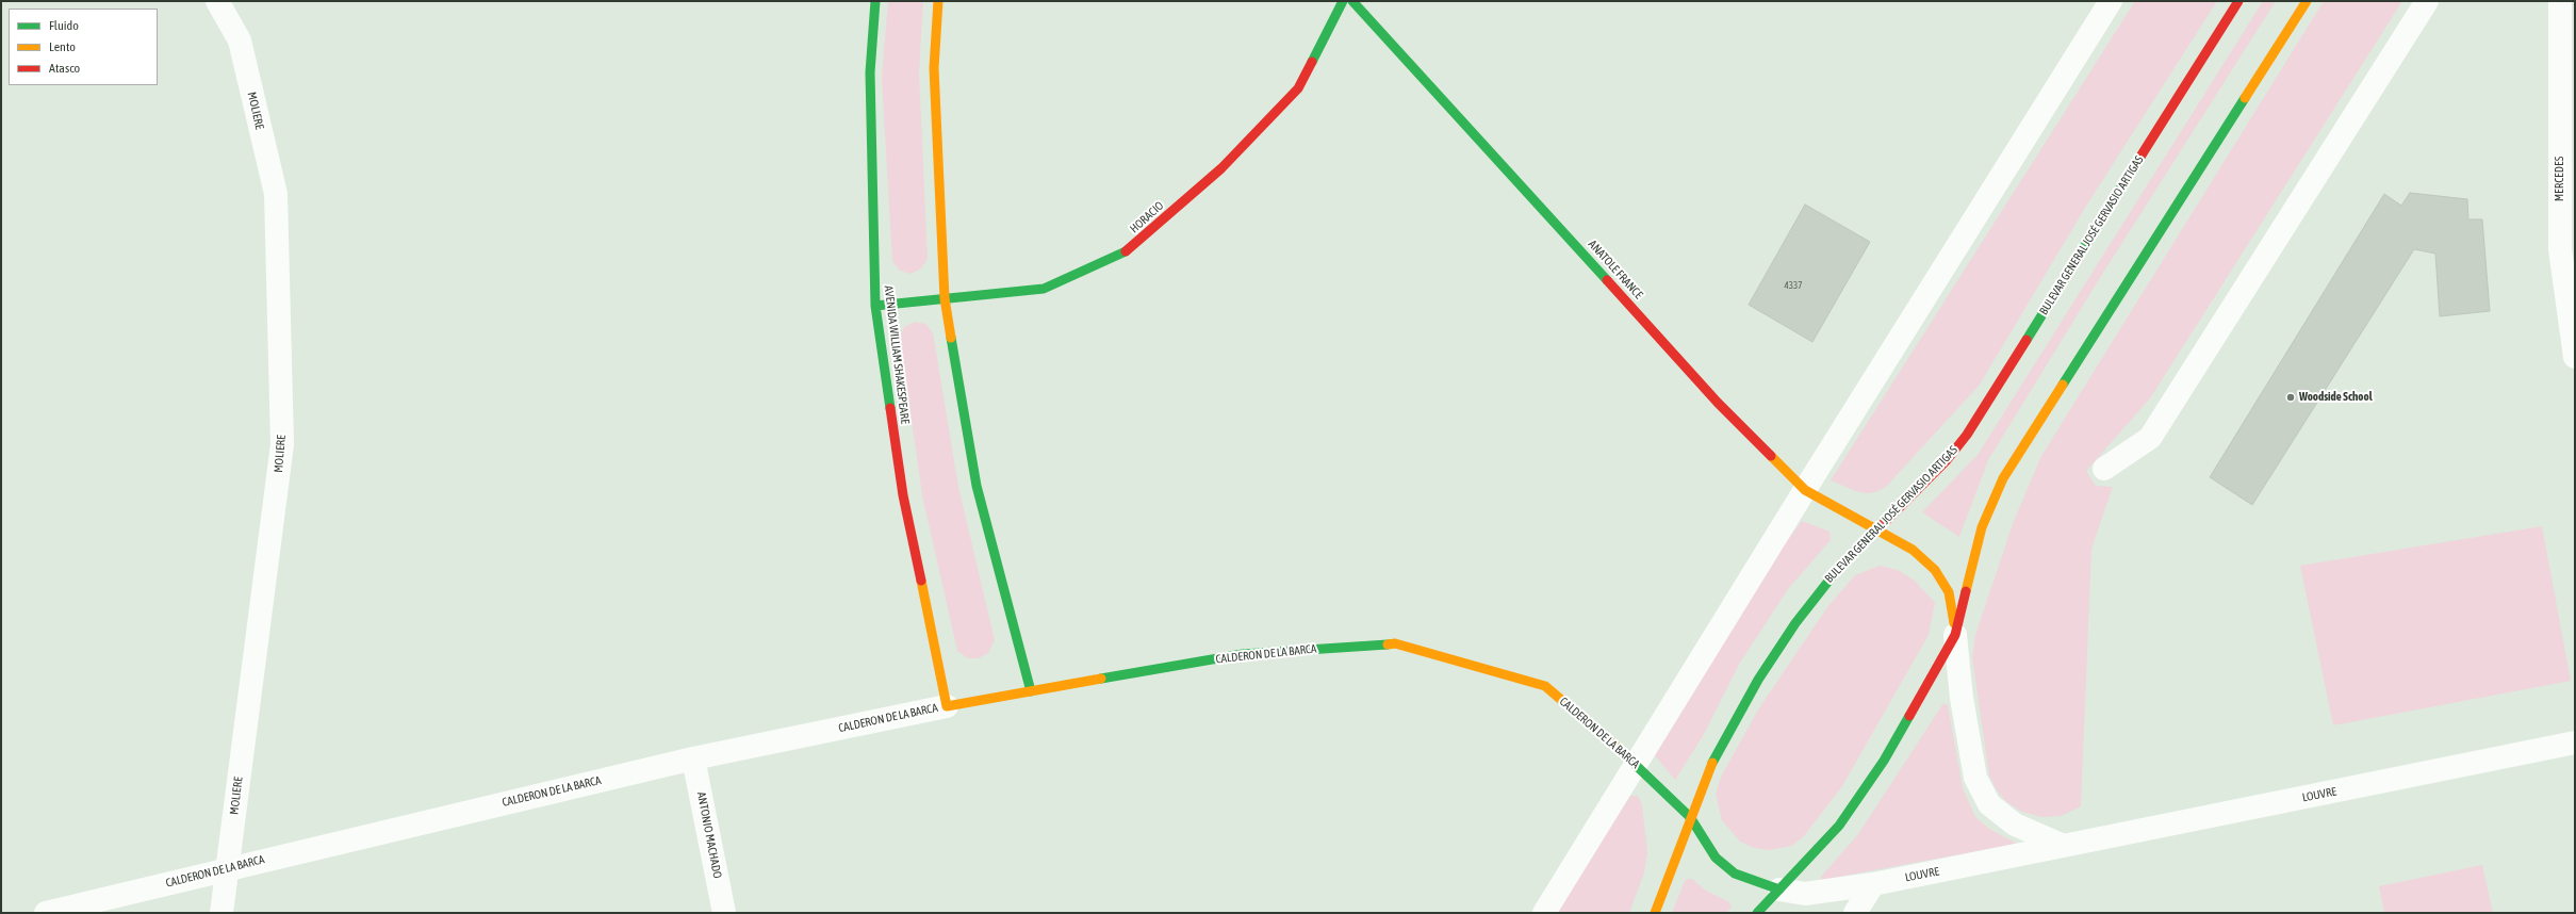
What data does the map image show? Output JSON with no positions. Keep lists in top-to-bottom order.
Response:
{
  "streets": {
    "street": [
      "MOLIERE",
      "MERCEDES",
      "HORACIO",
      "BULEVAR GENERAL JOSÉ GERVASIO ARTIGAS",
      "ANATOLE FRANCE",
      "AVENIDA WILLIAM SHAKESPEARE",
      "CALDERON DE LA BARCA",
      "LOUVRE",
      "ANTONIO MACHADO"
    ]
  },
  "crossings": [
    ["MOLIERE", "CALDERON DE LA BARCA"],
    ["HORACIO", "AVENIDA WILLIAM SHAKESPEARE"],
    ["BULEVAR GENERAL JOSÉ GERVASIO ARTIGAS", "ANATOLE FRANCE"],
    ["BULEVAR GENERAL JOSÉ GERVASIO ARTIGAS", "CALDERON DE LA BARCA"],
    ["AVENIDA WILLIAM SHAKESPEARE", "CALDERON DE LA BARCA"],
    ["CALDERON DE LA BARCA", "LOUVRE"],
    ["CALDERON DE LA BARCA", "ANTONIO MACHADO"]
  ],
  "places": ["Woodside School"],
  "house_numbers": ["4337"],
  "legend": ["Fluido", "Lento", "Atasco"]
}
